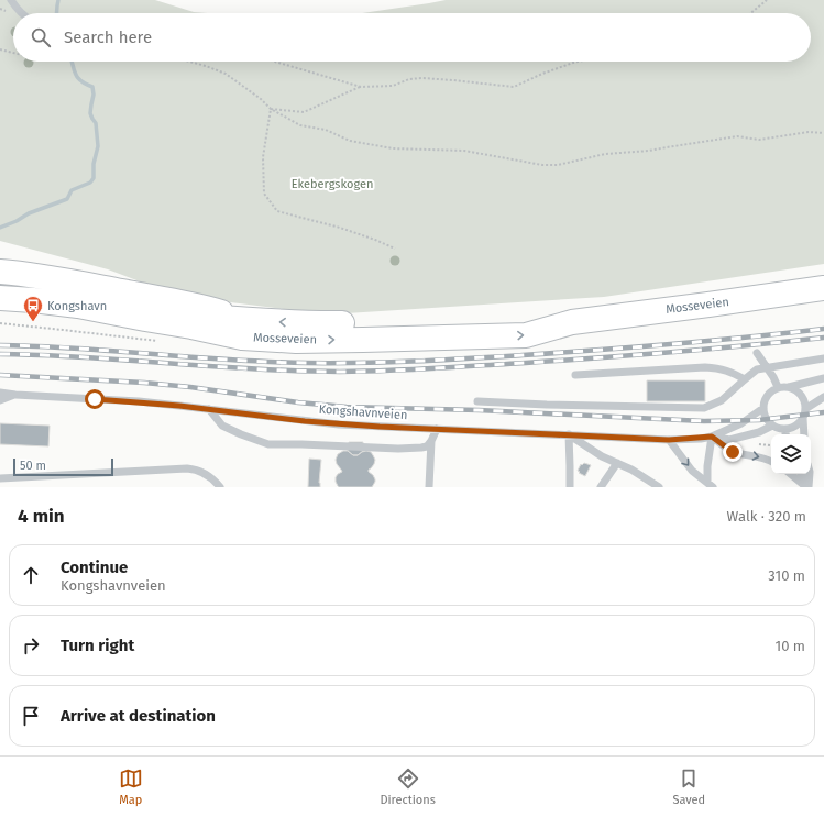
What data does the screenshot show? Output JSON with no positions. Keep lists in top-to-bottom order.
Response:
{
  "streets": {
    "highway": ["Mosseveien"],
    "lane": ["Kongshavnveien"]
  },
  "parks": ["Ekebergskogen"],
  "places": {
    "bus stop": ["Kongshavn"]
  },
  "scale_bar": "50 m",
  "page": {
    "search": "Search here",
    "scale": "50 m",
    "heading": ["4 min", "Walk · 320 m"],
    "list": [
      ["Continue", "Kongshavnveien", "310 m"],
      ["Turn right", "10 m"],
      "Arrive at destination"
    ],
    "nav": ["Map", "Directions", "Saved"]
  }
}
